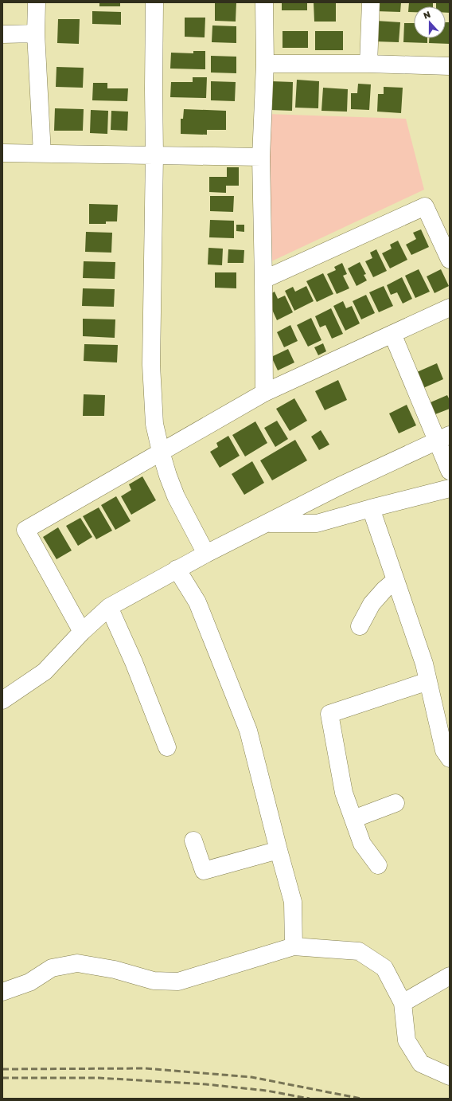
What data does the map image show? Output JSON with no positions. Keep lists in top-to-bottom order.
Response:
{
  "north": "top"
}
